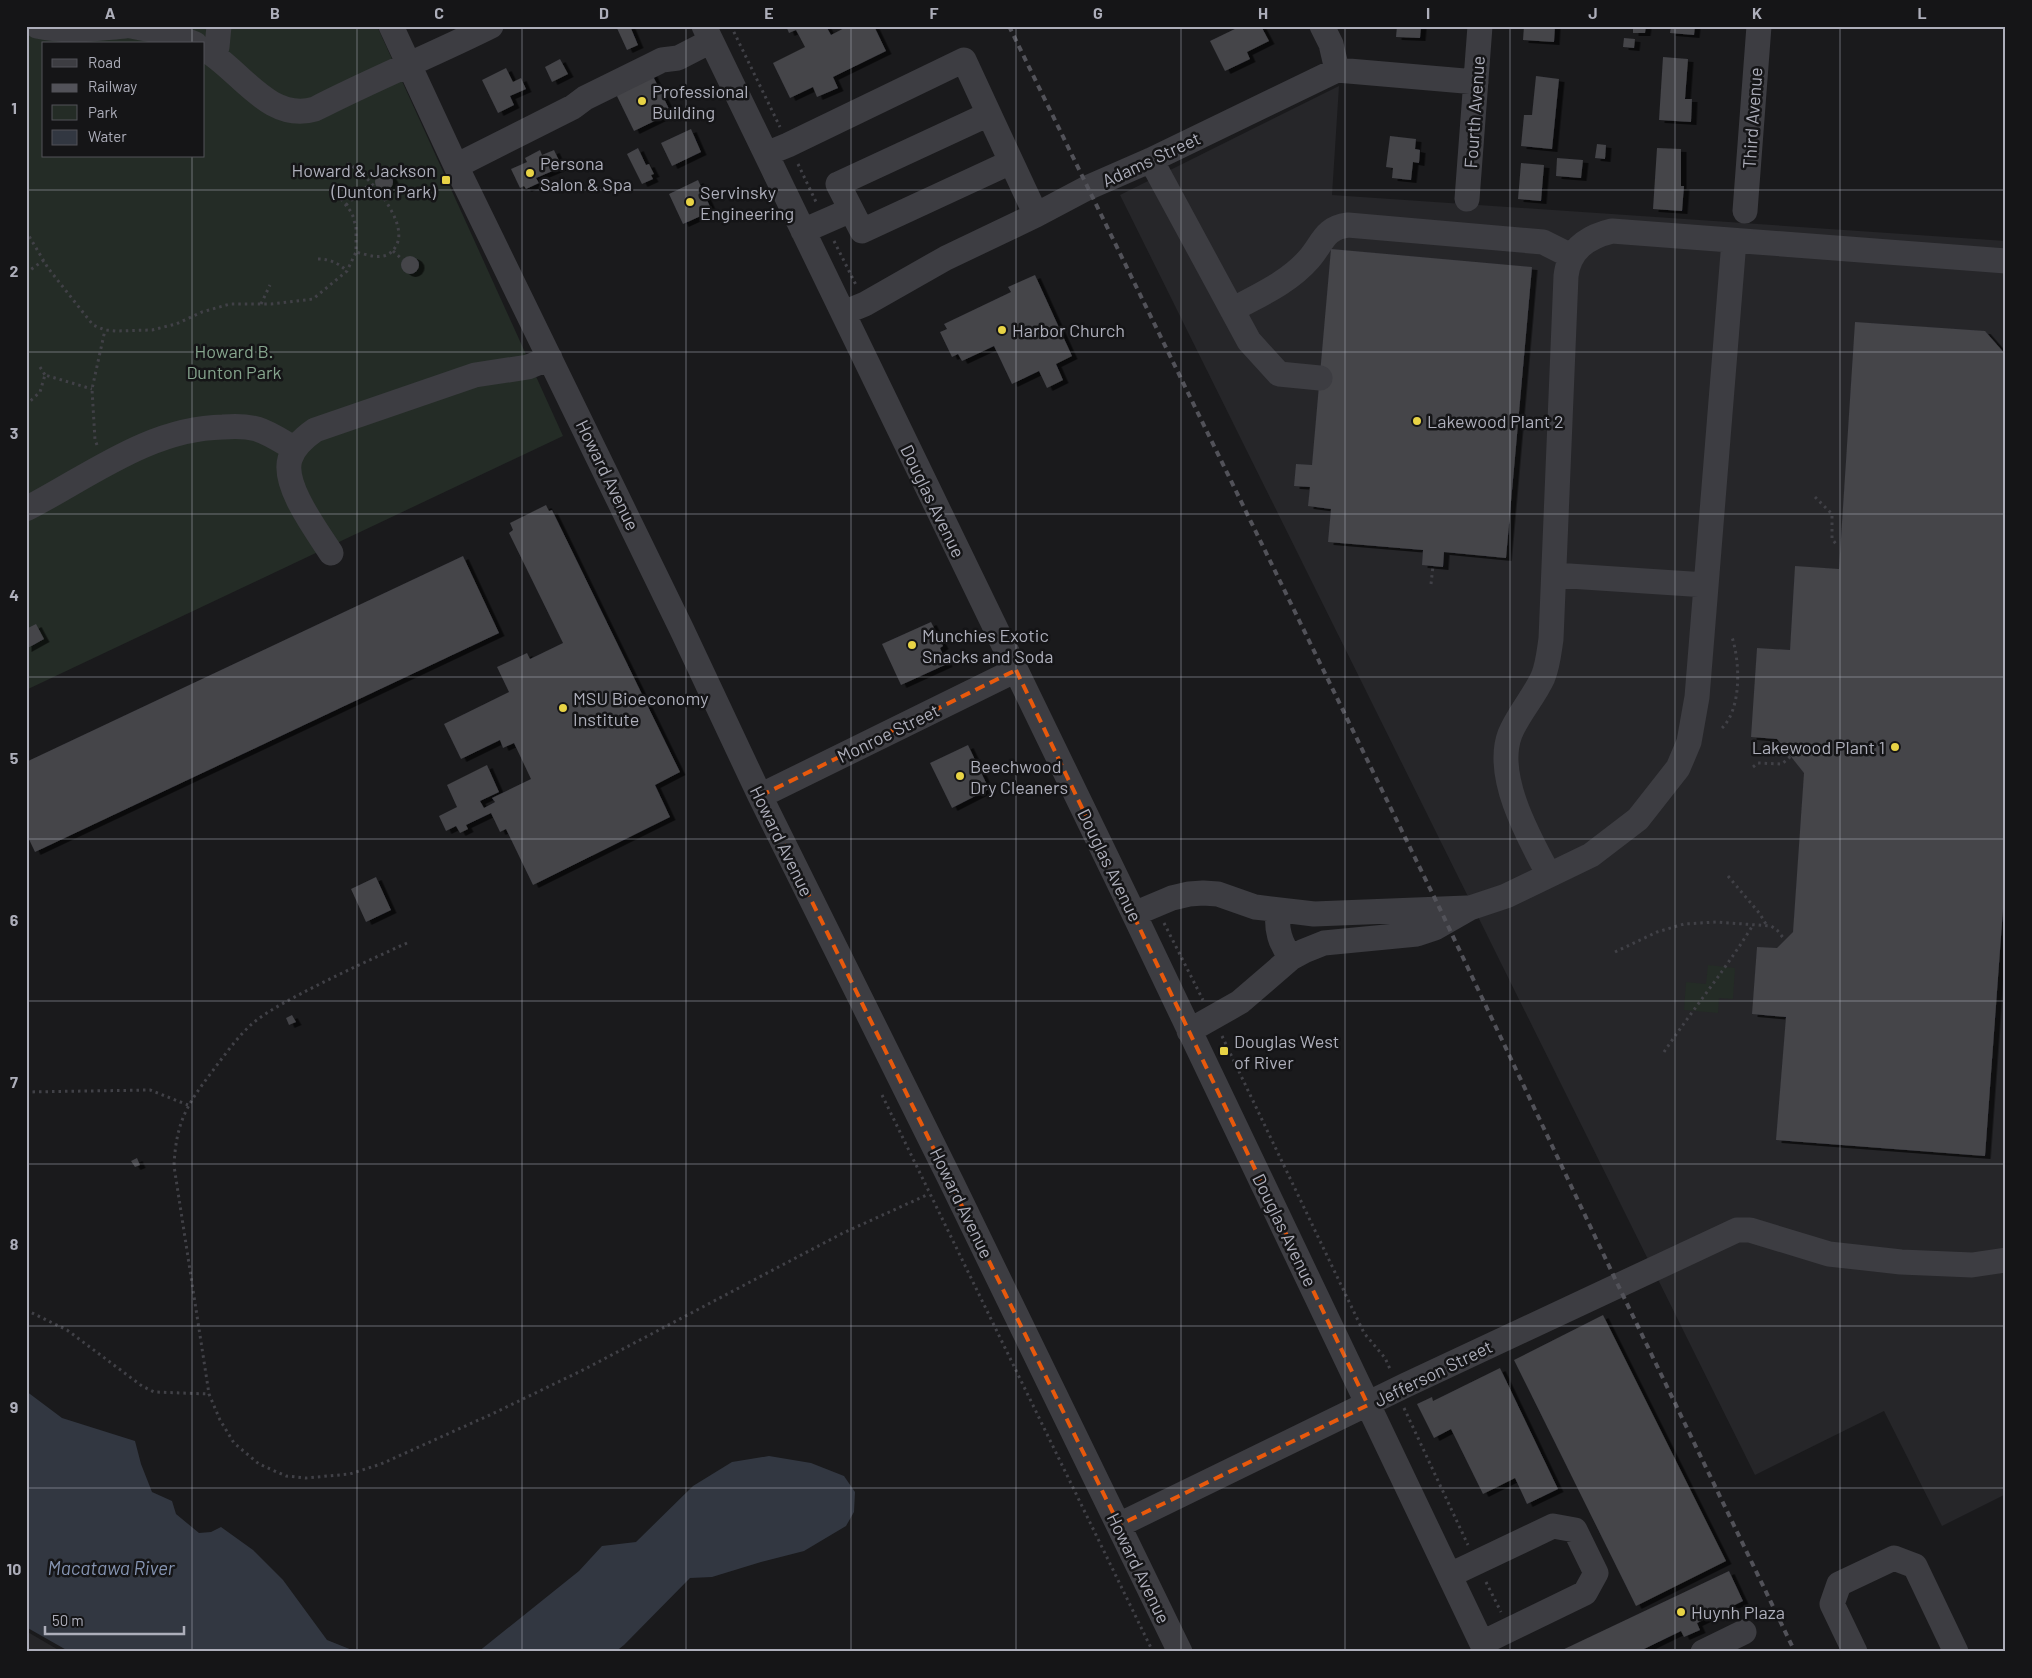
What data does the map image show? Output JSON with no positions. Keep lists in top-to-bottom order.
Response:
{
  "streets": {
    "street": [
      "Fourth Avenue",
      "Third Avenue",
      "Adams Street",
      "Howard Avenue",
      "Douglas Avenue",
      "Monroe Street",
      "Jefferson Street"
    ]
  },
  "crossings": [
    ["Adams Street", "Douglas Avenue"],
    ["Howard Avenue", "Monroe Street"],
    ["Howard Avenue", "Jefferson Street"],
    ["Douglas Avenue", "Monroe Street"],
    ["Douglas Avenue", "Jefferson Street"]
  ],
  "water": ["Macatawa River"],
  "parks": ["Howard B. Dunton Park"],
  "places": {
    "other": [
      "Professional Building",
      "Persona Salon & Spa",
      "Servinsky Engineering",
      "Harbor Church",
      "Lakewood Plant 2",
      "Munchies Exotic Snacks and Soda",
      "MSU Bioeconomy Institute",
      "Lakewood Plant 1",
      "Beechwood Dry Cleaners",
      "Huynh Plaza"
    ],
    "transit": ["Howard & Jackson (Dunton Park)", "Douglas West of River"]
  },
  "legend": [
    "Road",
    "Railway",
    "Park",
    "Water"
  ],
  "scale_bar": "50 m",
  "grid": {
    "columns": [
      "A",
      "B",
      "C",
      "D",
      "E",
      "F",
      "G",
      "H",
      "I",
      "J",
      "K",
      "L"
    ],
    "rows": [
      "1",
      "2",
      "3",
      "4",
      "5",
      "6",
      "7",
      "8",
      "9",
      "10"
    ]
  }
}
